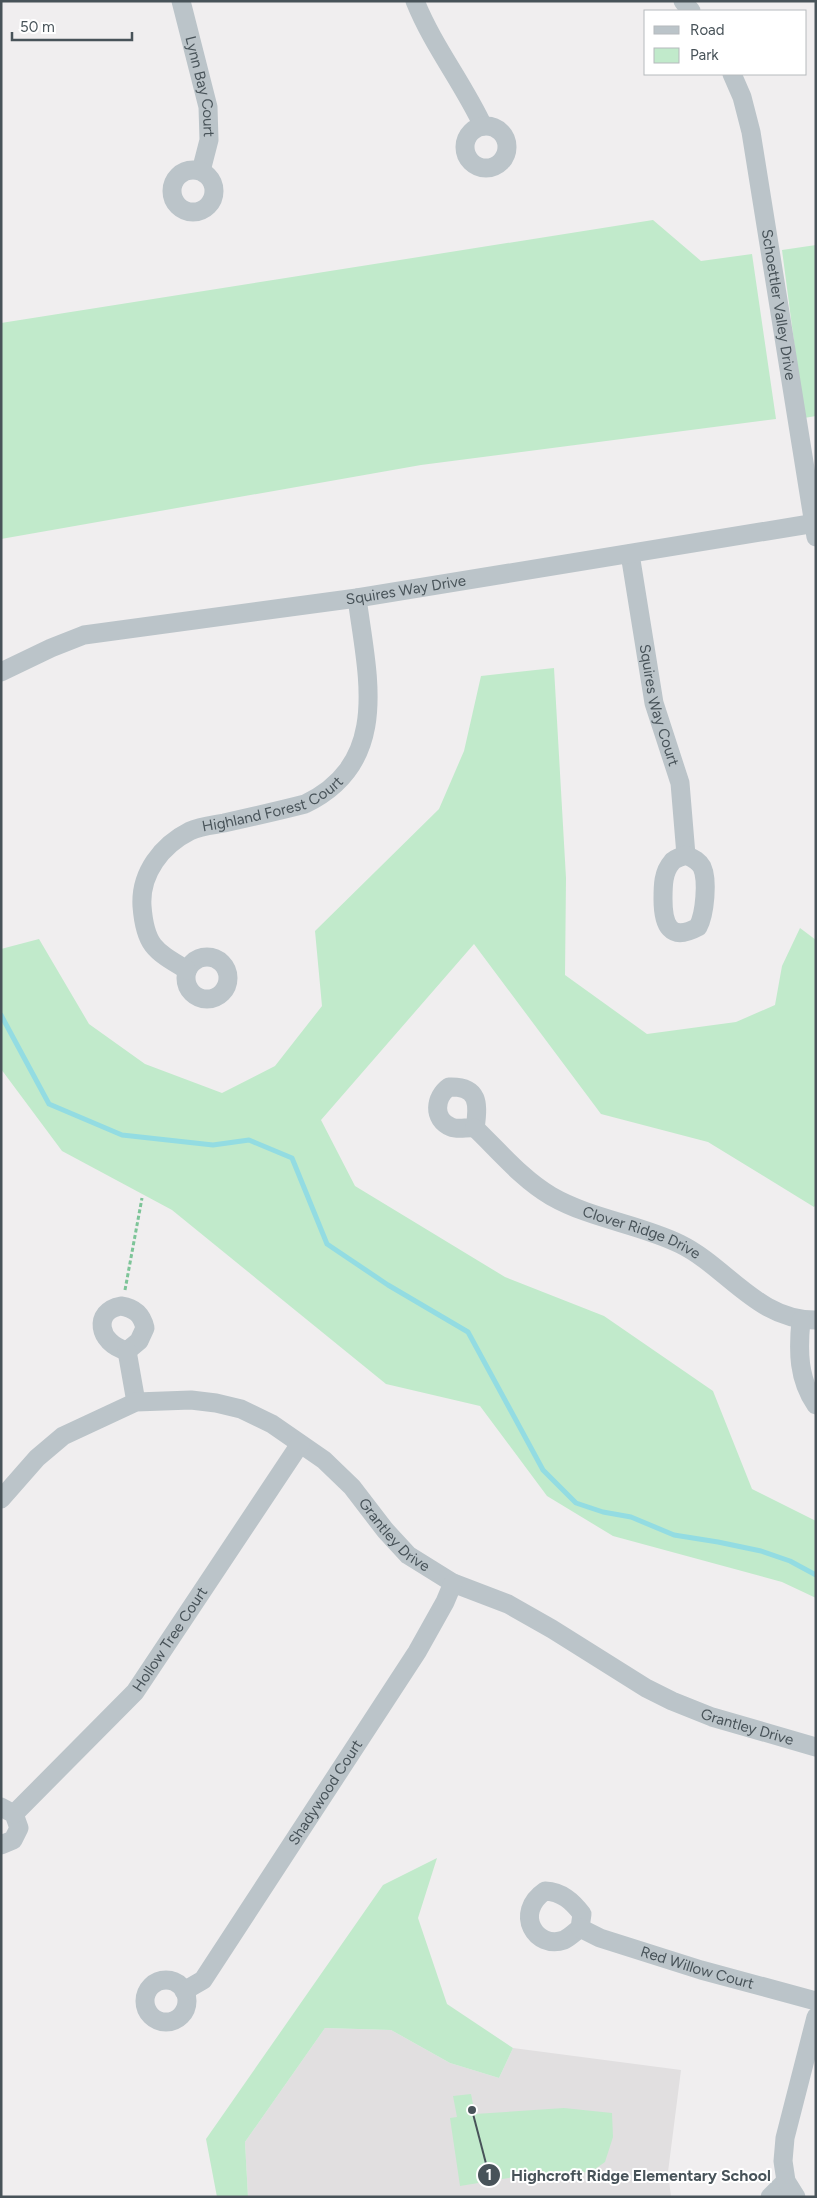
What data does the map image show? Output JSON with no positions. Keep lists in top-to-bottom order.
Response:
{
  "streets": {
    "street": [
      "Lynn Bay Court",
      "Schoettler Valley Drive",
      "Squires Way Drive",
      "Squires Way Court",
      "Highland Forest Court",
      "Clover Ridge Drive",
      "Grantley Drive",
      "Hollow Tree Court",
      "Shadywood Court",
      "Red Willow Court"
    ]
  },
  "crossings": [
    ["Schoettler Valley Drive", "Squires Way Drive"],
    ["Squires Way Drive", "Squires Way Court"],
    ["Squires Way Drive", "Highland Forest Court"],
    ["Grantley Drive", "Hollow Tree Court"],
    ["Grantley Drive", "Shadywood Court"]
  ],
  "places": ["Highcroft Ridge Elementary School"],
  "legend": ["Road", "Park"],
  "scale_bar": "50 m"
}
